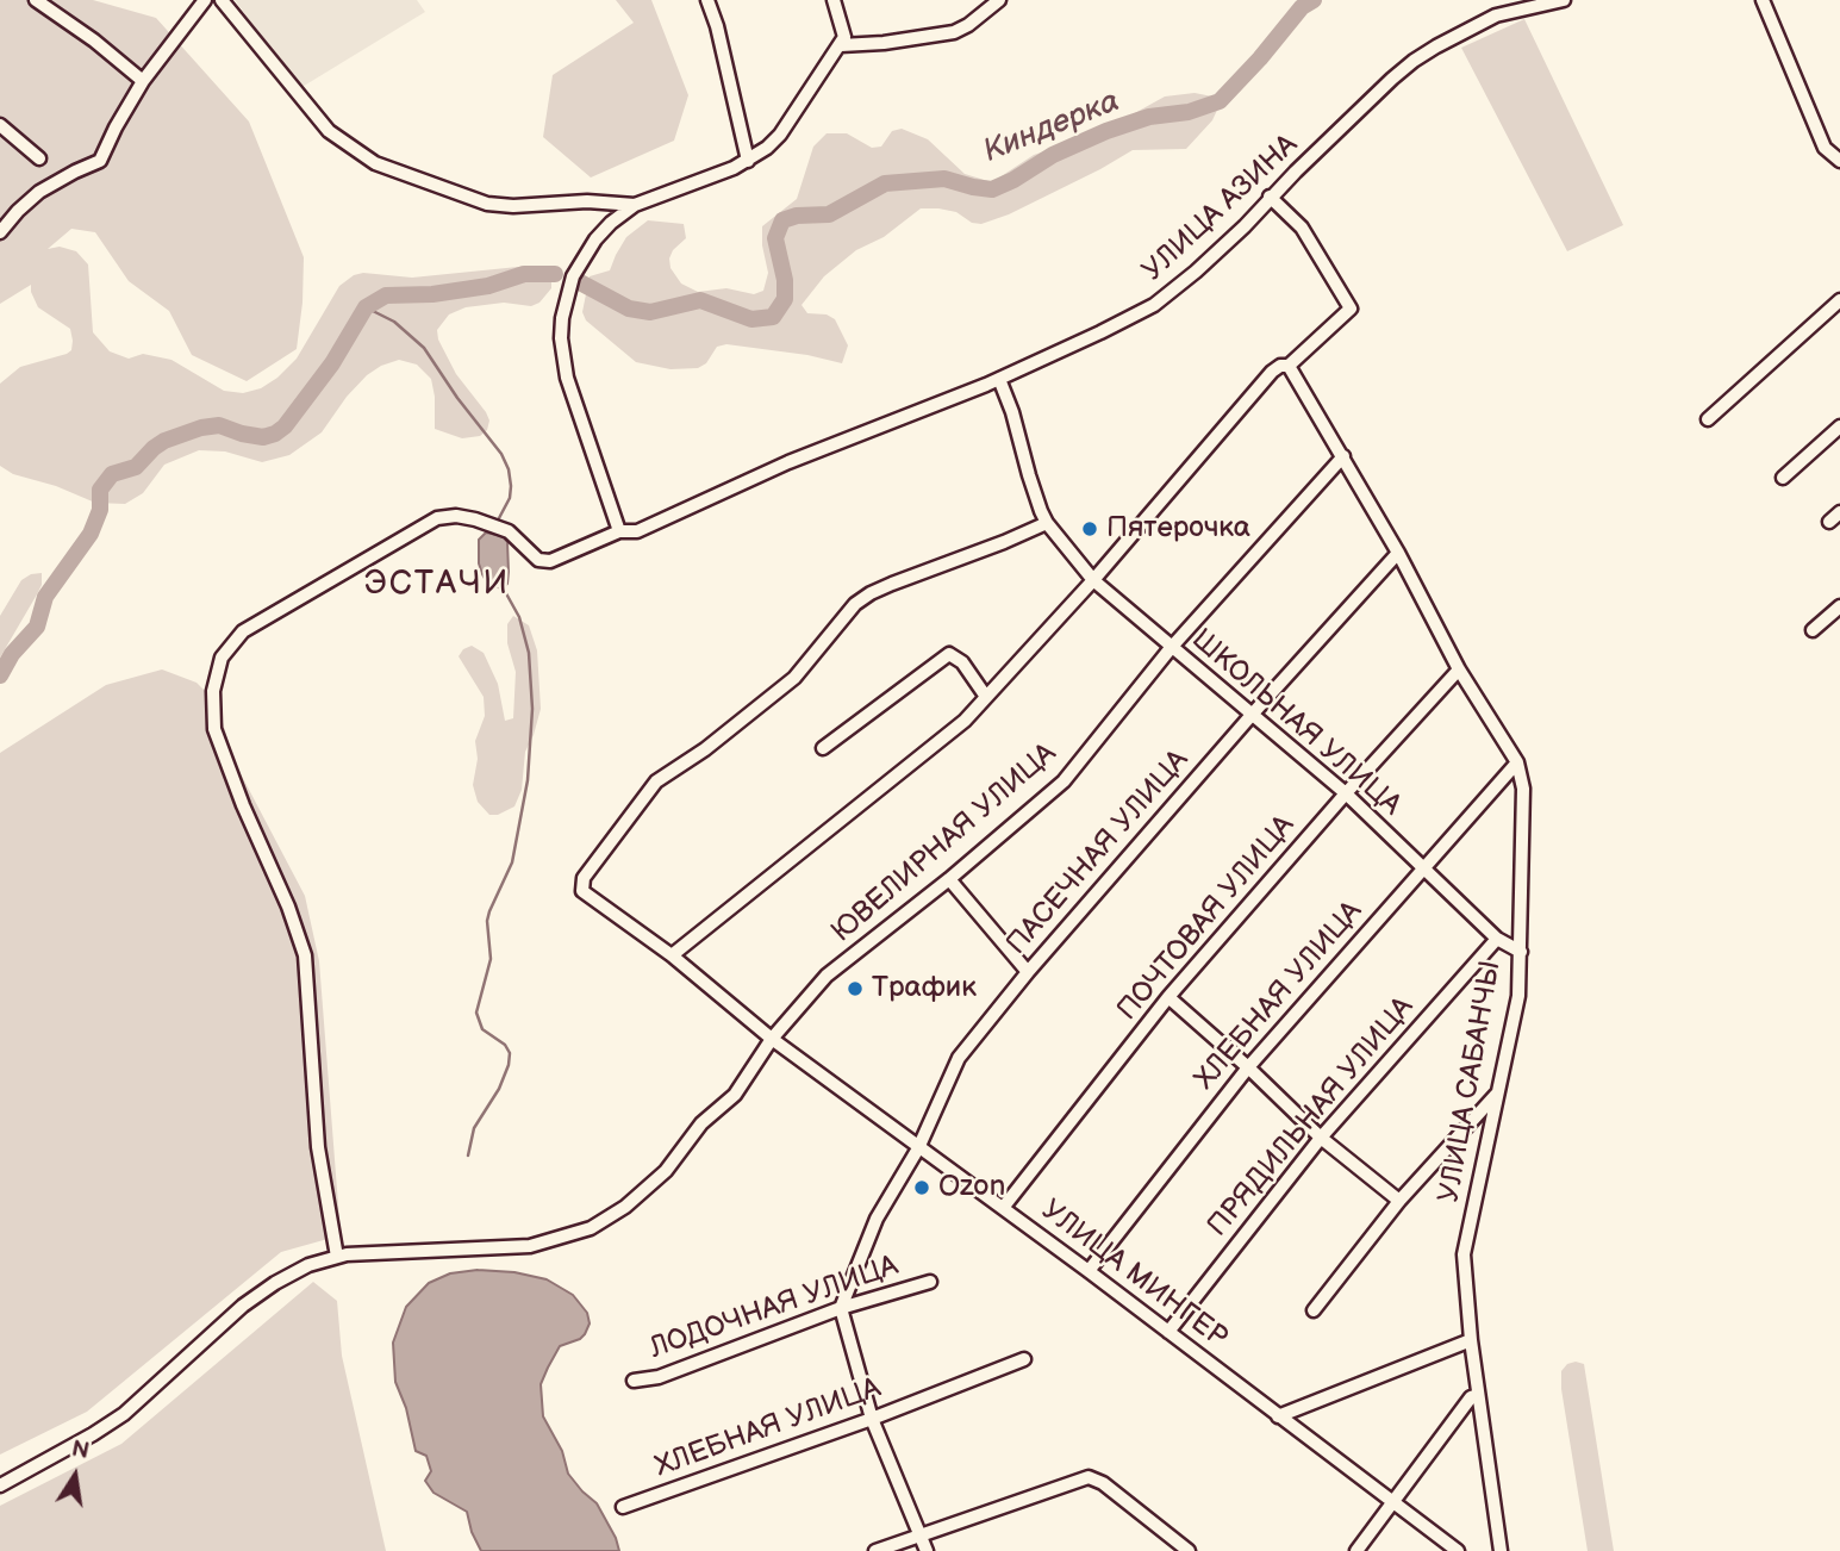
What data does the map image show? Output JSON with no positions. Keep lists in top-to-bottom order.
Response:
{
  "streets": {
    "street": [
      "УЛИЦА АЗИНА",
      "ШКОЛЬНАЯ УЛИЦА",
      "ЮВЕЛИРНАЯ УЛИЦА",
      "ПАСЕЧНАЯ УЛИЦА",
      "ПОЧТОВАЯ УЛИЦА",
      "ХЛЕБНАЯ УЛИЦА",
      "УЛИЦА САБАНЧЫ",
      "ПРЯДИЛЬНАЯ УЛИЦА",
      "УЛИЦА МИНГЕР",
      "ЛОДОЧНАЯ УЛИЦА"
    ]
  },
  "crossings": [
    ["УЛИЦА АЗИНА", "ШКОЛЬНАЯ УЛИЦА"],
    ["УЛИЦА АЗИНА", "ЮВЕЛИРНАЯ УЛИЦА"],
    ["ШКОЛЬНАЯ УЛИЦА", "ЮВЕЛИРНАЯ УЛИЦА"],
    ["ШКОЛЬНАЯ УЛИЦА", "ПАСЕЧНАЯ УЛИЦА"],
    ["ШКОЛЬНАЯ УЛИЦА", "ПОЧТОВАЯ УЛИЦА"],
    ["ШКОЛЬНАЯ УЛИЦА", "ХЛЕБНАЯ УЛИЦА"],
    ["ШКОЛЬНАЯ УЛИЦА", "УЛИЦА САБАНЧЫ"],
    ["ШКОЛЬНАЯ УЛИЦА", "ПРЯДИЛЬНАЯ УЛИЦА"],
    ["ШКОЛЬНАЯ УЛИЦА", "УЛИЦА МИНГЕР"],
    ["ЮВЕЛИРНАЯ УЛИЦА", "УЛИЦА САБАНЧЫ"],
    ["ЮВЕЛИРНАЯ УЛИЦА", "УЛИЦА МИНГЕР"],
    ["ПАСЕЧНАЯ УЛИЦА", "УЛИЦА САБАНЧЫ"],
    ["ПАСЕЧНАЯ УЛИЦА", "УЛИЦА МИНГЕР"],
    ["ПАСЕЧНАЯ УЛИЦА", "ЛОДОЧНАЯ УЛИЦА"],
    ["ПОЧТОВАЯ УЛИЦА", "УЛИЦА САБАНЧЫ"],
    ["ПОЧТОВАЯ УЛИЦА", "УЛИЦА МИНГЕР"],
    ["ХЛЕБНАЯ УЛИЦА", "УЛИЦА САБАНЧЫ"],
    ["ХЛЕБНАЯ УЛИЦА", "УЛИЦА МИНГЕР"],
    ["ПРЯДИЛЬНАЯ УЛИЦА", "УЛИЦА МИНГЕР"]
  ],
  "districts": ["ЭСТАЧИ"],
  "water": ["Киндерка"],
  "places": ["Пятерочка", "Трафик", "Ozon"],
  "north": "top"
}
